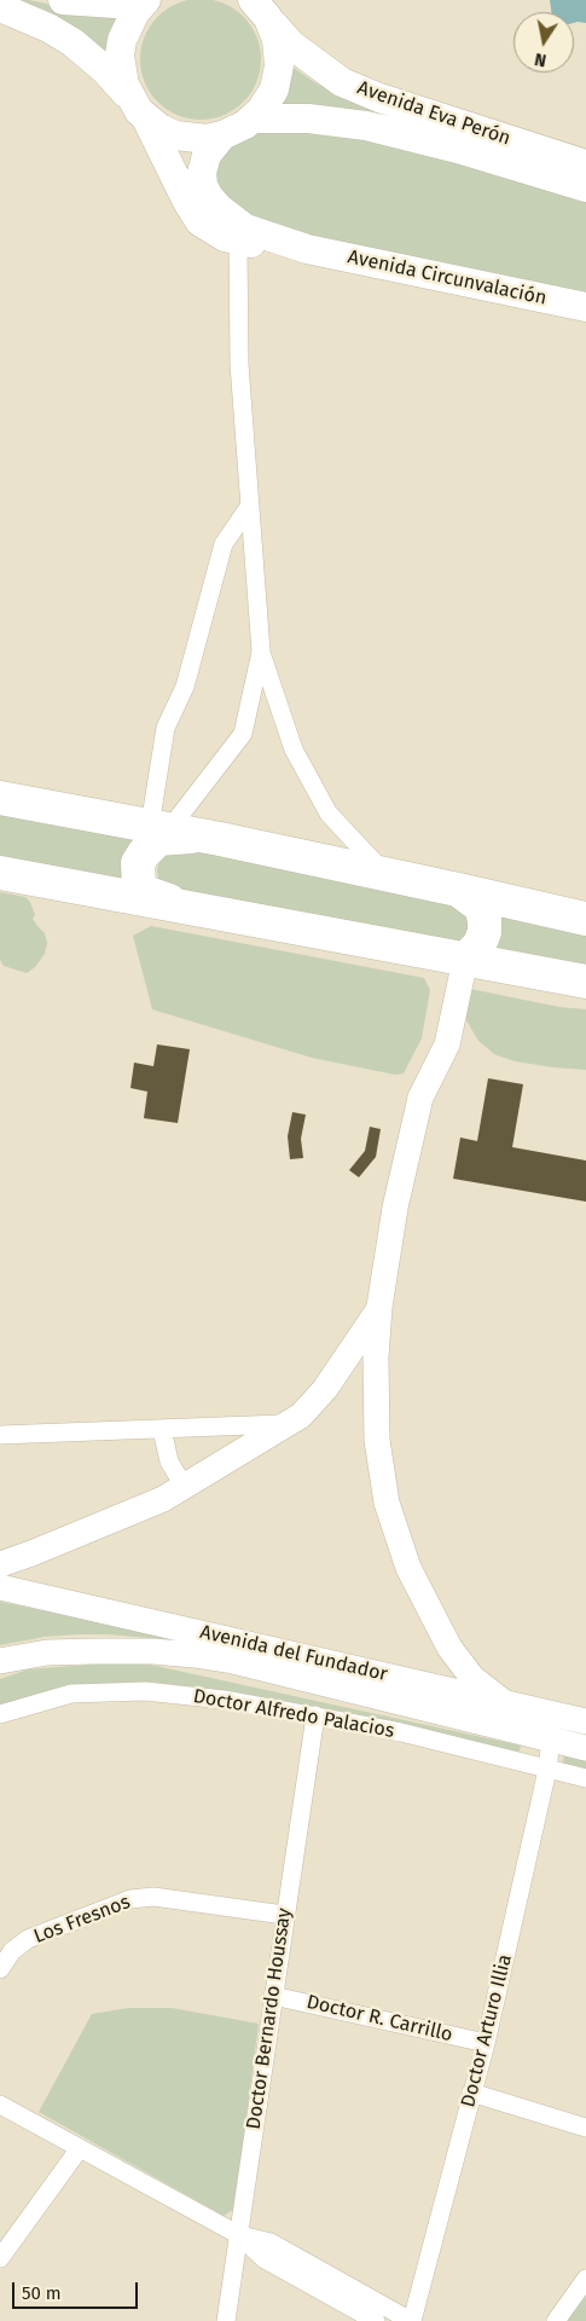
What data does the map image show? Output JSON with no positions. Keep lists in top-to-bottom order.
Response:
{
  "streets": {
    "main road": ["Avenida Eva Perón", "Avenida Circunvalación"],
    "street": [
      "Avenida del Fundador",
      "Doctor Alfredo Palacios",
      "Los Fresnos",
      "Doctor Bernardo Houssay",
      "Doctor R. Carrillo",
      "Doctor Arturo Illia"
    ]
  },
  "crossings": [
    ["Avenida del Fundador", "Doctor Arturo Illia"],
    ["Doctor Alfredo Palacios", "Doctor Bernardo Houssay"],
    ["Doctor Alfredo Palacios", "Doctor Arturo Illia"],
    ["Los Fresnos", "Doctor Bernardo Houssay"],
    ["Doctor Bernardo Houssay", "Doctor R. Carrillo"],
    ["Doctor R. Carrillo", "Doctor Arturo Illia"]
  ],
  "scale_bar": "50 m",
  "north": "bottom"
}
